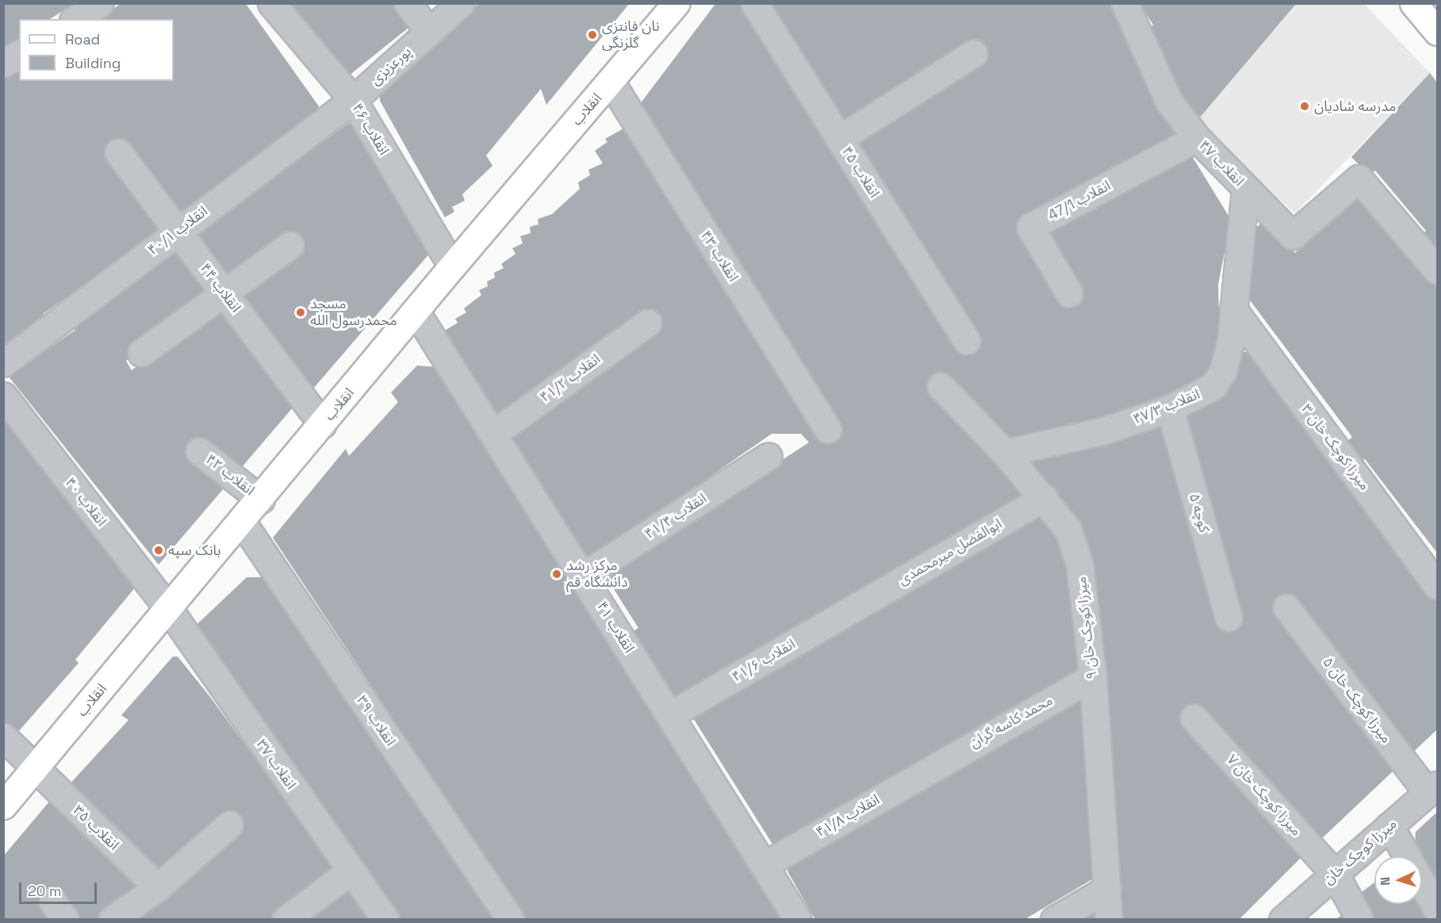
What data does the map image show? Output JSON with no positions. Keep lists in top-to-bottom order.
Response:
{
  "streets": {
    "main road": ["انقلاب"],
    "street": [
      "پورعزیزی",
      "انقلاب ۴۶",
      "انقلاب ۴۷",
      "انقلاب ۴۵",
      "انقلاب 47/1",
      "انقلاب ۴۰/۱",
      "انقلاب ۴۳",
      "انقلاب ۴۴",
      "انقلاب ۴۱/۲",
      "انقلاب ۴۷/۳",
      "میرزا کوچک خان ۳",
      "انقلاب ۴۲",
      "انقلاب ۴۰",
      "کوچه ۵",
      "انقلاب ۴۱/۴",
      "ابوالفضل میرمحمدی",
      "انقلاب ۴۱",
      "میرزا کوچک خان ۹",
      "انقلاب ۴۱/۶",
      "میرزا کوچک خان ۵",
      "انقلاب ۳۹",
      "محمد کاسه گران",
      "انقلاب ۳۷",
      "میرزا کوچک خان ۷",
      "انقلاب ۴۱/۸",
      "انقلاب ۳۵",
      "میرزا کوچک خان"
    ]
  },
  "crossings": [
    ["پورعزیزی", "انقلاب ۴۶"],
    ["پورعزیزی", "انقلاب ۴۰/۱"],
    ["انقلاب", "انقلاب ۴۶"],
    ["انقلاب", "انقلاب ۴۳"],
    ["انقلاب", "انقلاب ۴۴"],
    ["انقلاب", "انقلاب ۴۲"],
    ["انقلاب", "انقلاب ۴۰"],
    ["انقلاب", "انقلاب ۴۱"],
    ["انقلاب", "انقلاب ۳۹"],
    ["انقلاب", "انقلاب ۳۷"],
    ["انقلاب", "انقلاب ۳۵"],
    ["انقلاب ۴۶", "انقلاب ۴۰/۱"],
    ["انقلاب ۴۷", "انقلاب 47/1"],
    ["انقلاب ۴۷", "انقلاب ۴۷/۳"],
    ["انقلاب ۴۰/۱", "انقلاب ۴۴"],
    ["انقلاب ۴۱/۲", "انقلاب ۴۱"],
    ["انقلاب ۴۷/۳", "میرزا کوچک خان ۳"],
    ["انقلاب ۴۷/۳", "کوچه ۵"],
    ["انقلاب ۴۷/۳", "میرزا کوچک خان ۹"],
    ["انقلاب ۴۰", "انقلاب ۳۷"],
    ["انقلاب ۴۱/۴", "انقلاب ۴۱"],
    ["ابوالفضل میرمحمدی", "میرزا کوچک خان ۹"],
    ["ابوالفضل میرمحمدی", "انقلاب ۴۱/۶"],
    ["انقلاب ۴۱", "انقلاب ۴۱/۶"],
    ["انقلاب ۴۱", "انقلاب ۴۱/۸"],
    ["میرزا کوچک خان ۹", "محمد کاسه گران"],
    ["میرزا کوچک خان ۵", "میرزا کوچک خان"],
    ["محمد کاسه گران", "انقلاب ۴۱/۸"],
    ["میرزا کوچک خان ۷", "میرزا کوچک خان"]
  ],
  "places": [
    "نان فانتزی گلرنگی",
    "مدرسه شادیان",
    "مسجد محمدرسول الله",
    "بانک سپه",
    "مرکز رشد دانشگاه قم"
  ],
  "legend": ["Road", "Building"],
  "scale_bar": "20 m",
  "north": "left"
}
